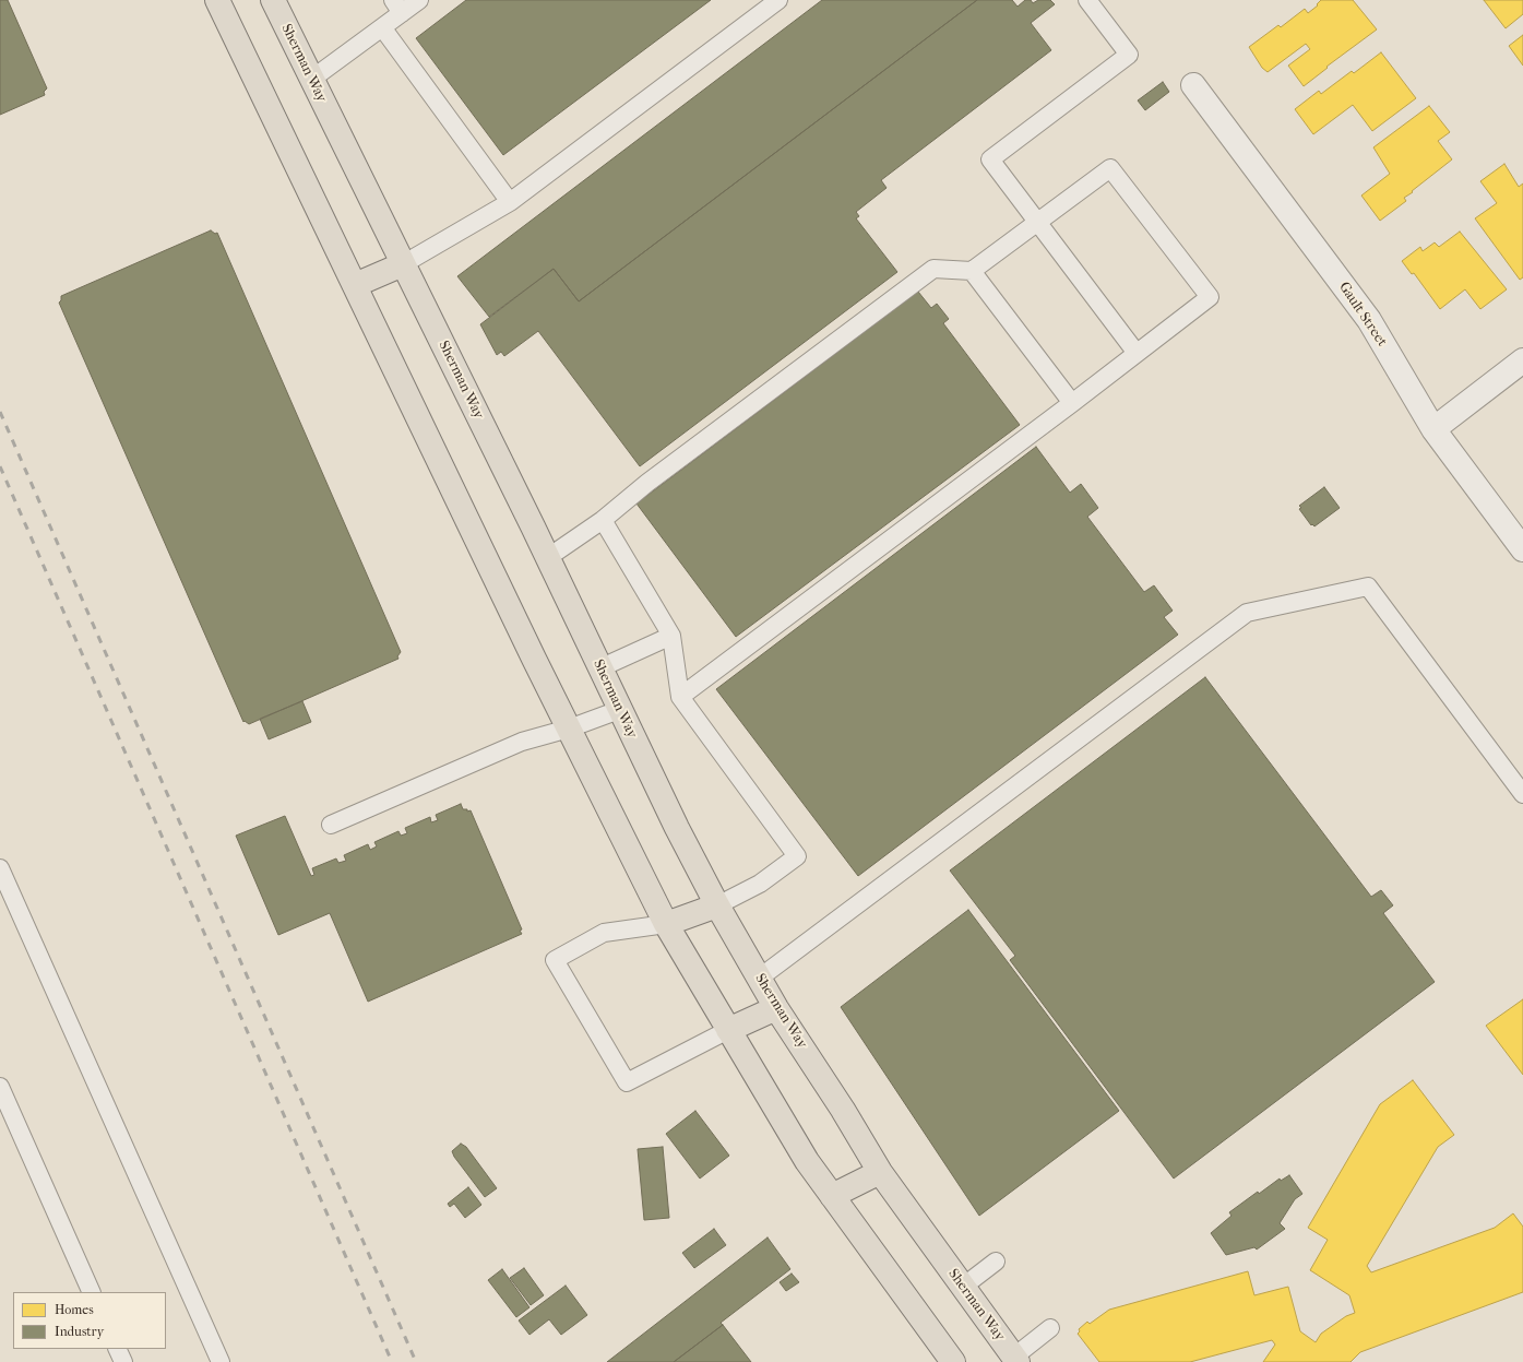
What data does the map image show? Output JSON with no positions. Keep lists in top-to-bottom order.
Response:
{
  "streets": {
    "main road": ["Sherman Way"],
    "street": ["Gault Street"]
  },
  "legend": ["Homes", "Industry"]
}
